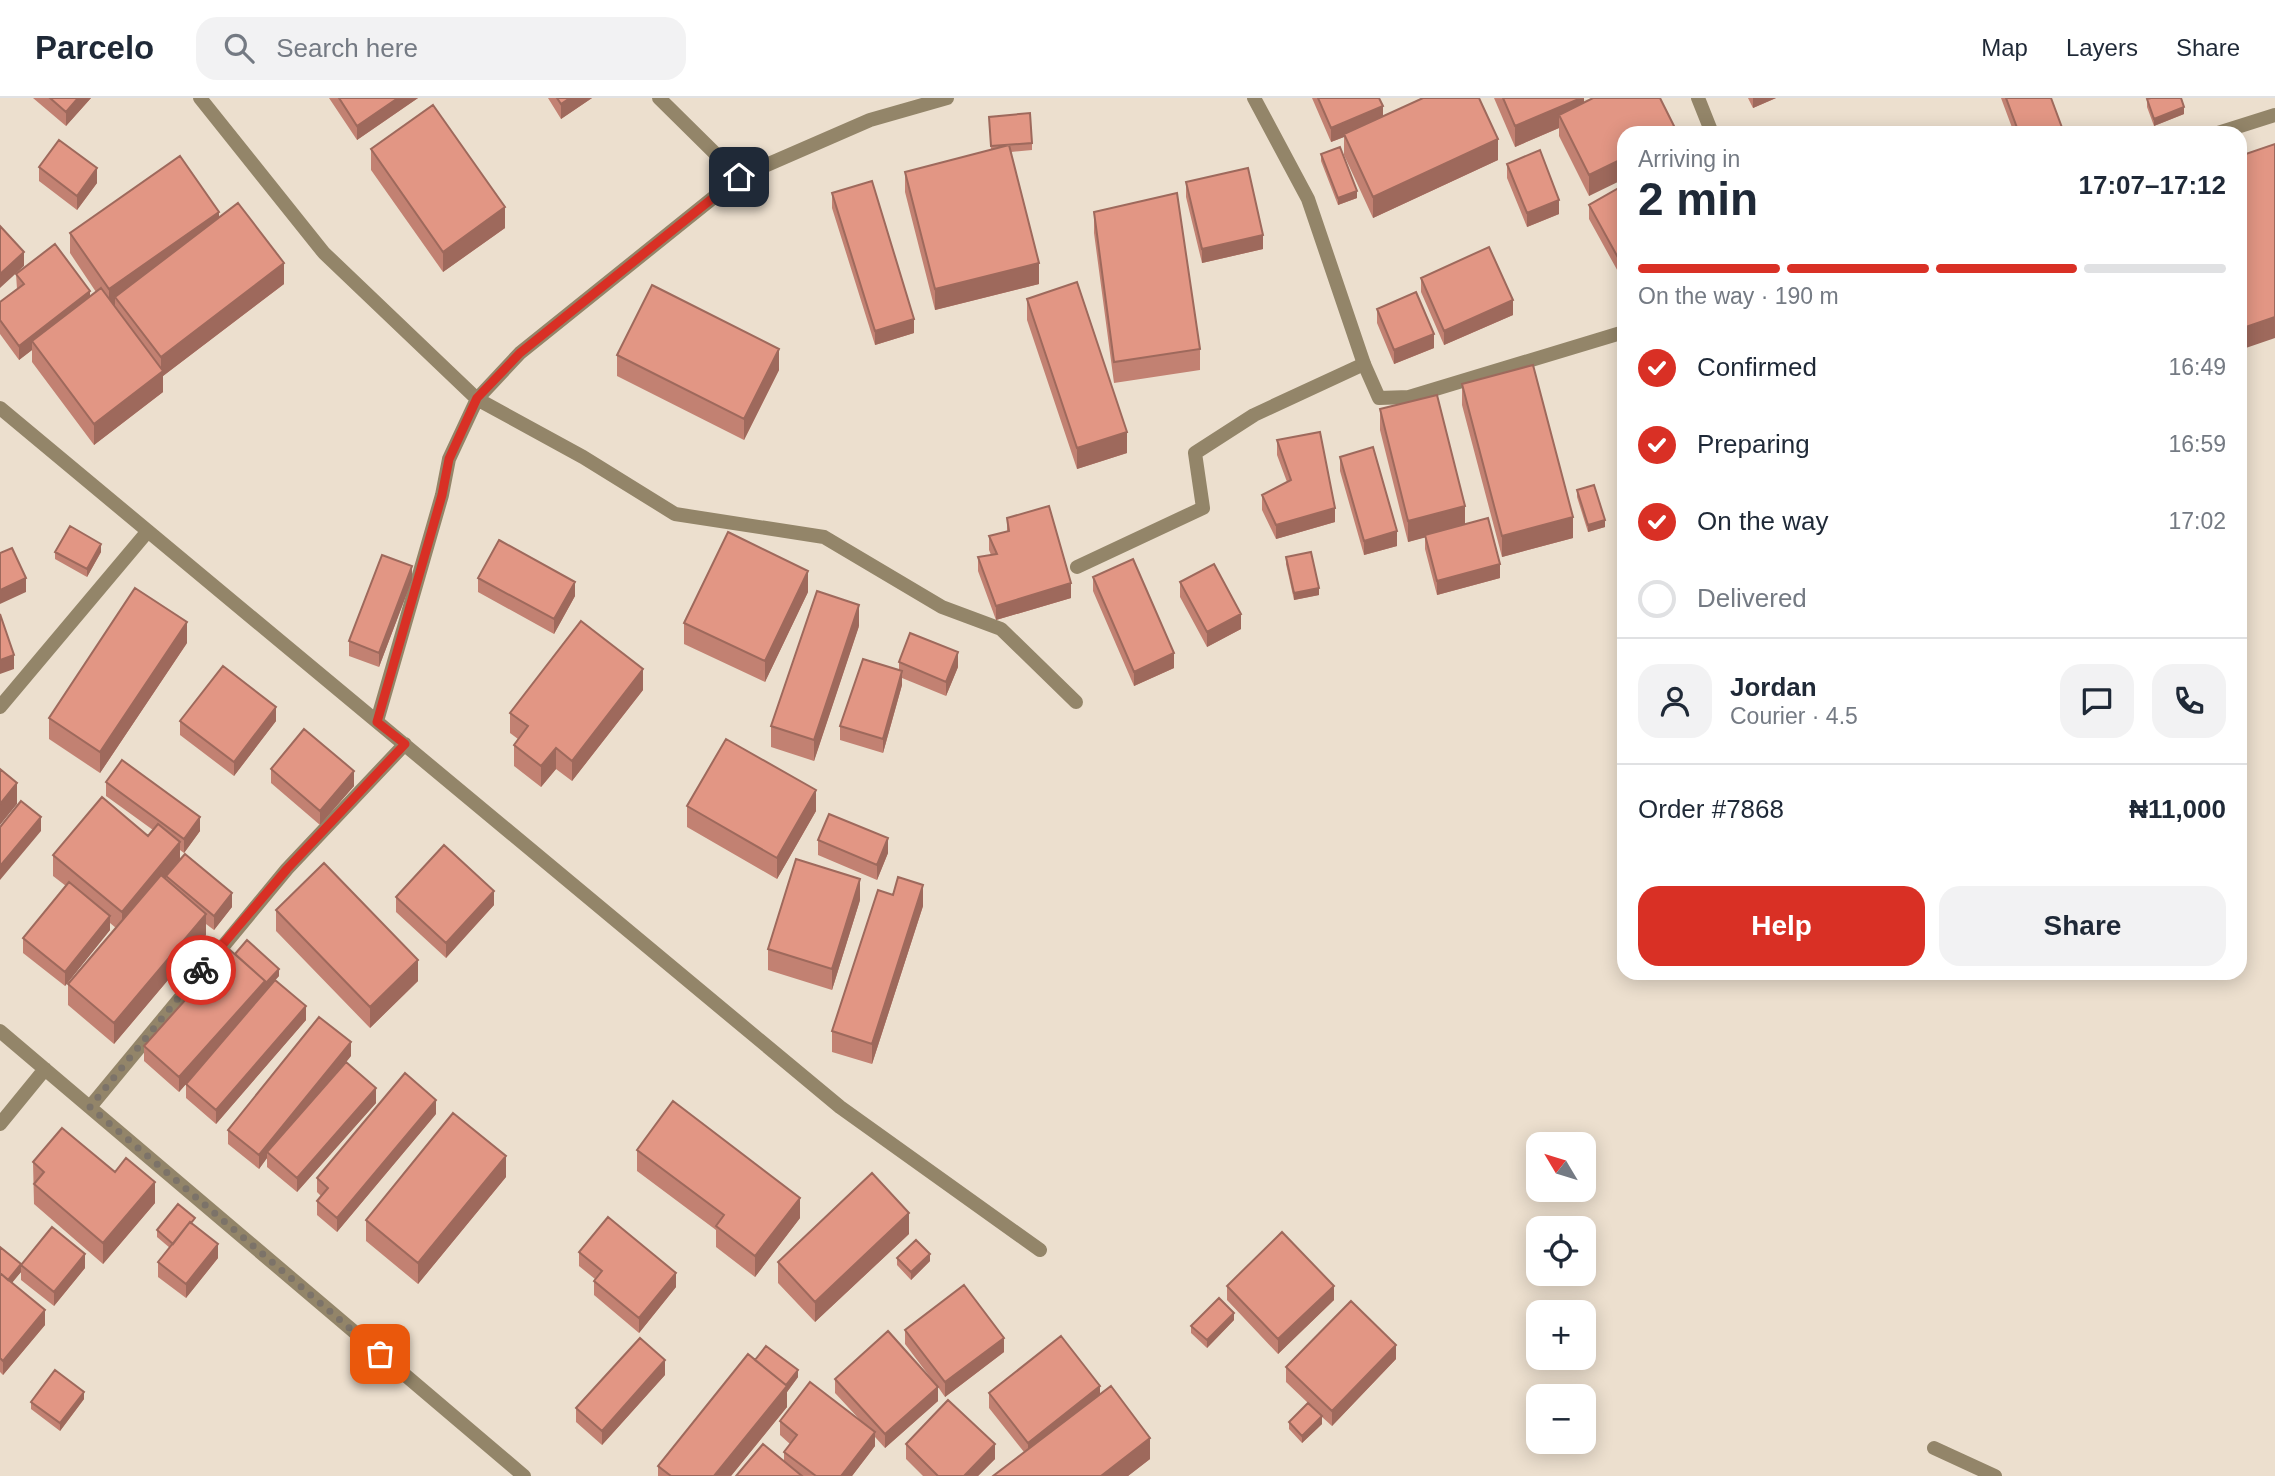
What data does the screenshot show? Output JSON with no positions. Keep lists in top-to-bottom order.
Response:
{
  "north": "top left",
  "page": {
    "header": "Parcelo",
    "search": "Search here",
    "nav": ["Map", "Layers", "Share"],
    "heading": ["2 min", "Arriving in", "17:07–17:12"],
    "panel": [
      "Jordan",
      "Courier · 4.5",
      "Order #7868",
      "₦11,000"
    ],
    "bar": "On the way · 190 m",
    "list": [
      ["Confirmed", "16:49"],
      ["Preparing", "16:59"],
      ["On the way", "17:02"],
      "Delivered"
    ],
    "buttons": ["Help", "Share"],
    "map_buttons": ["+", "−"]
  }
}
